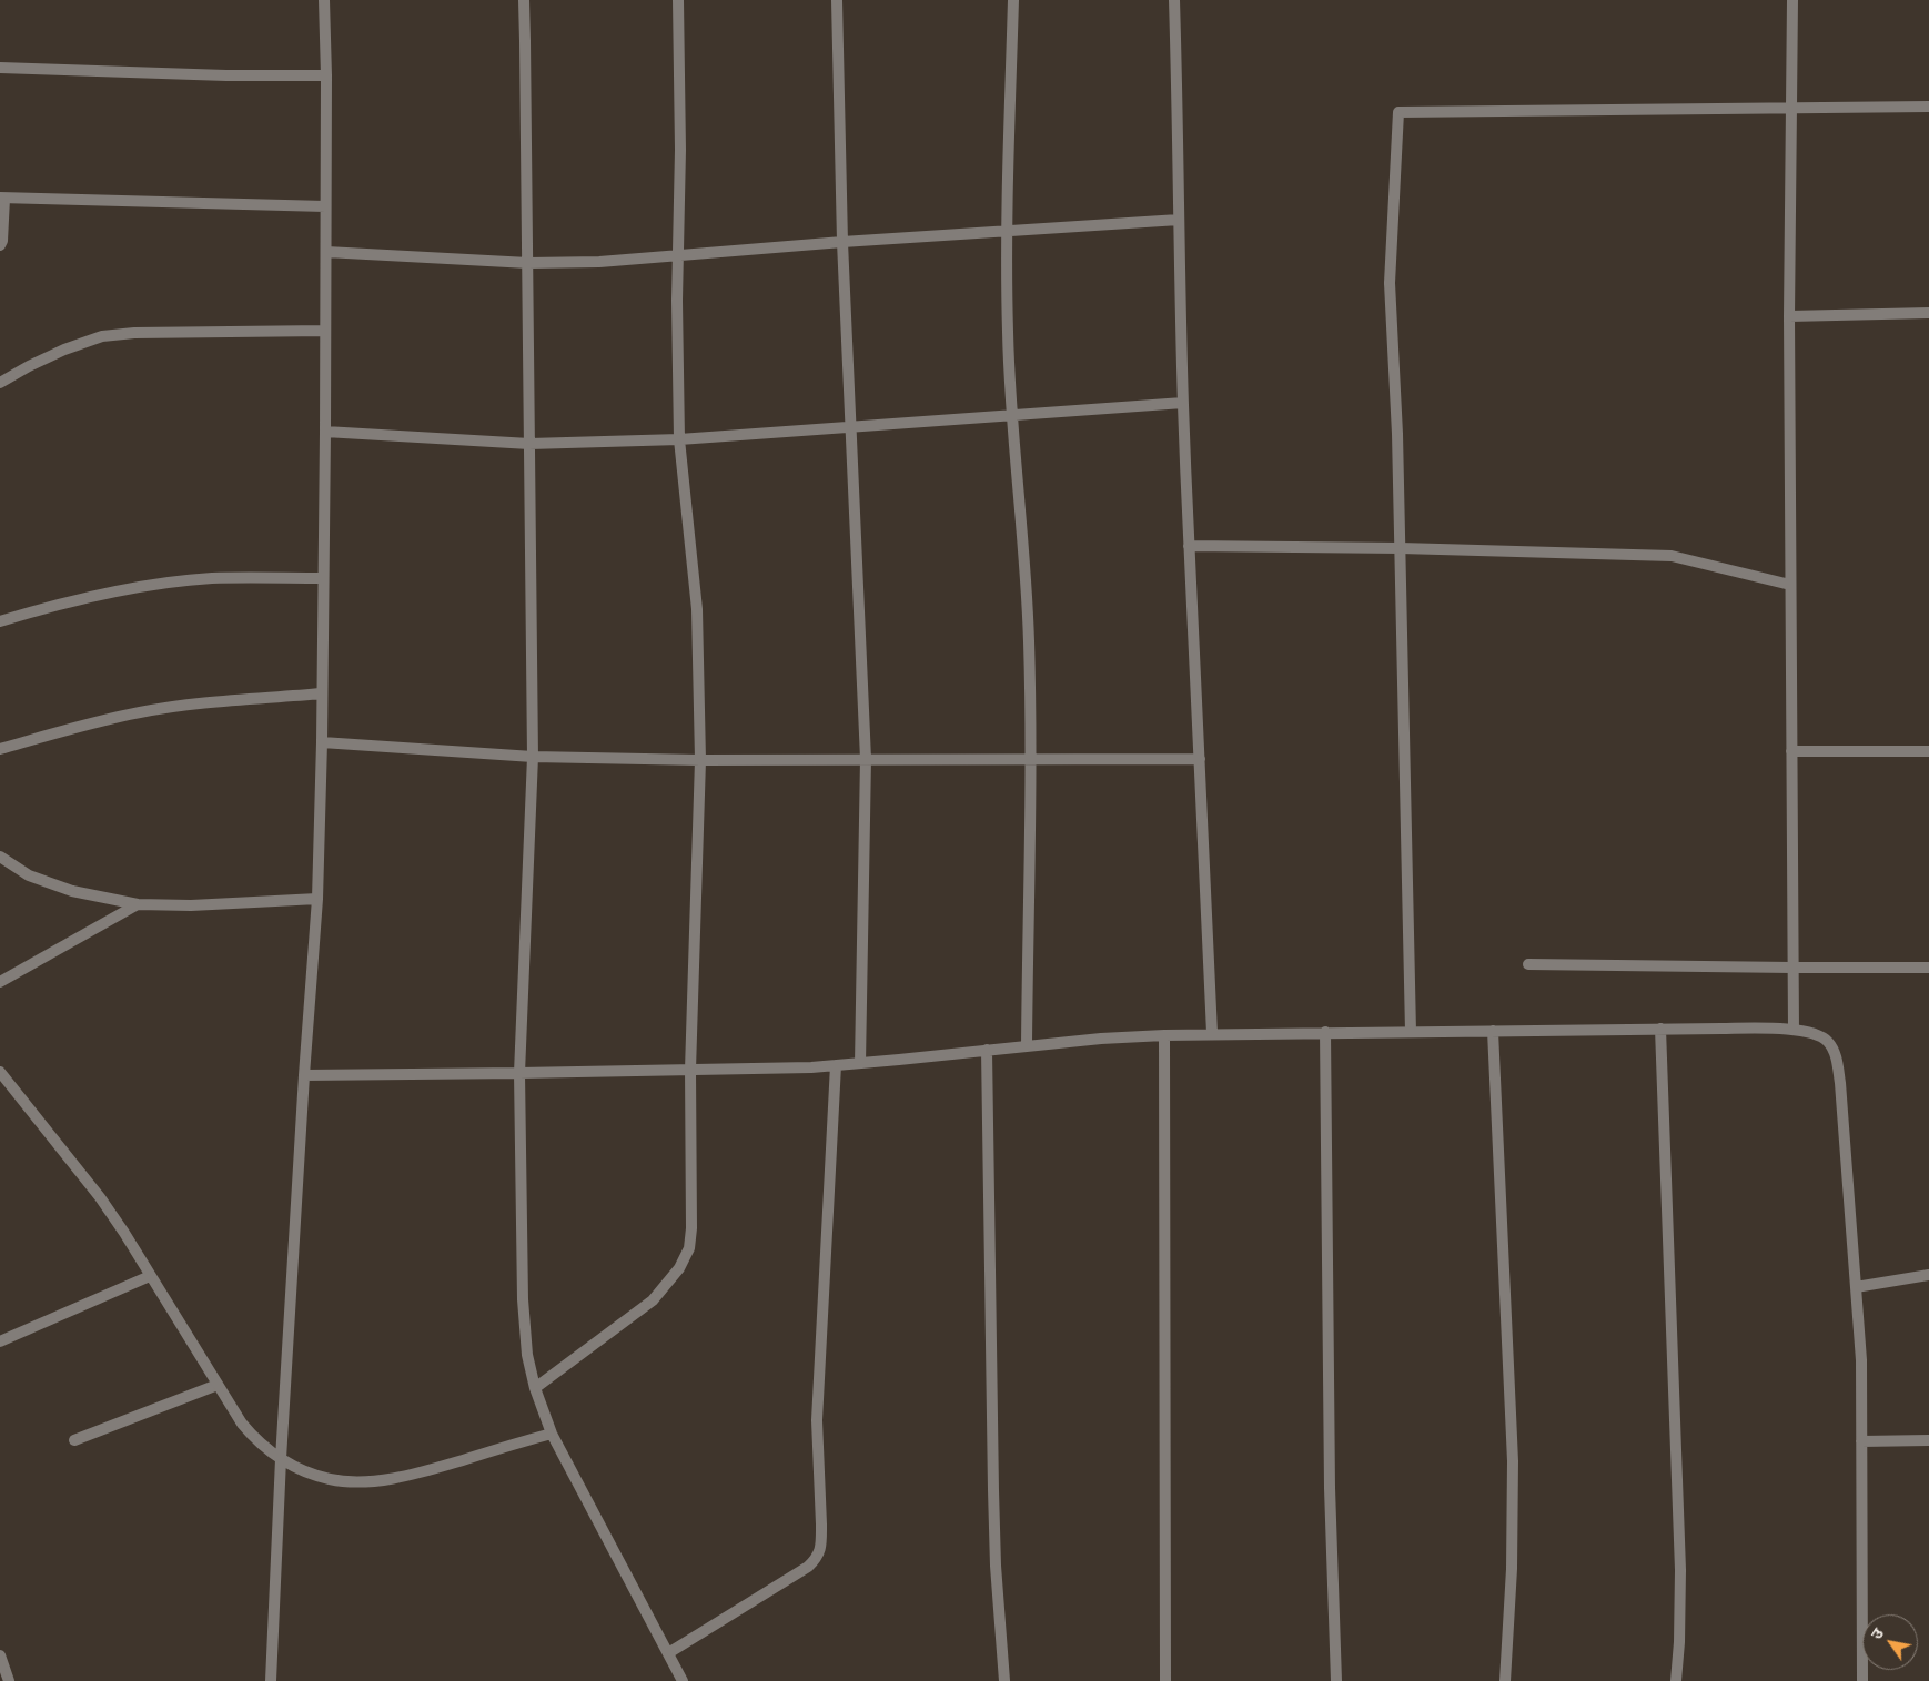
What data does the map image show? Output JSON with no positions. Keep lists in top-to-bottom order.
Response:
{
  "north": "top left"
}
